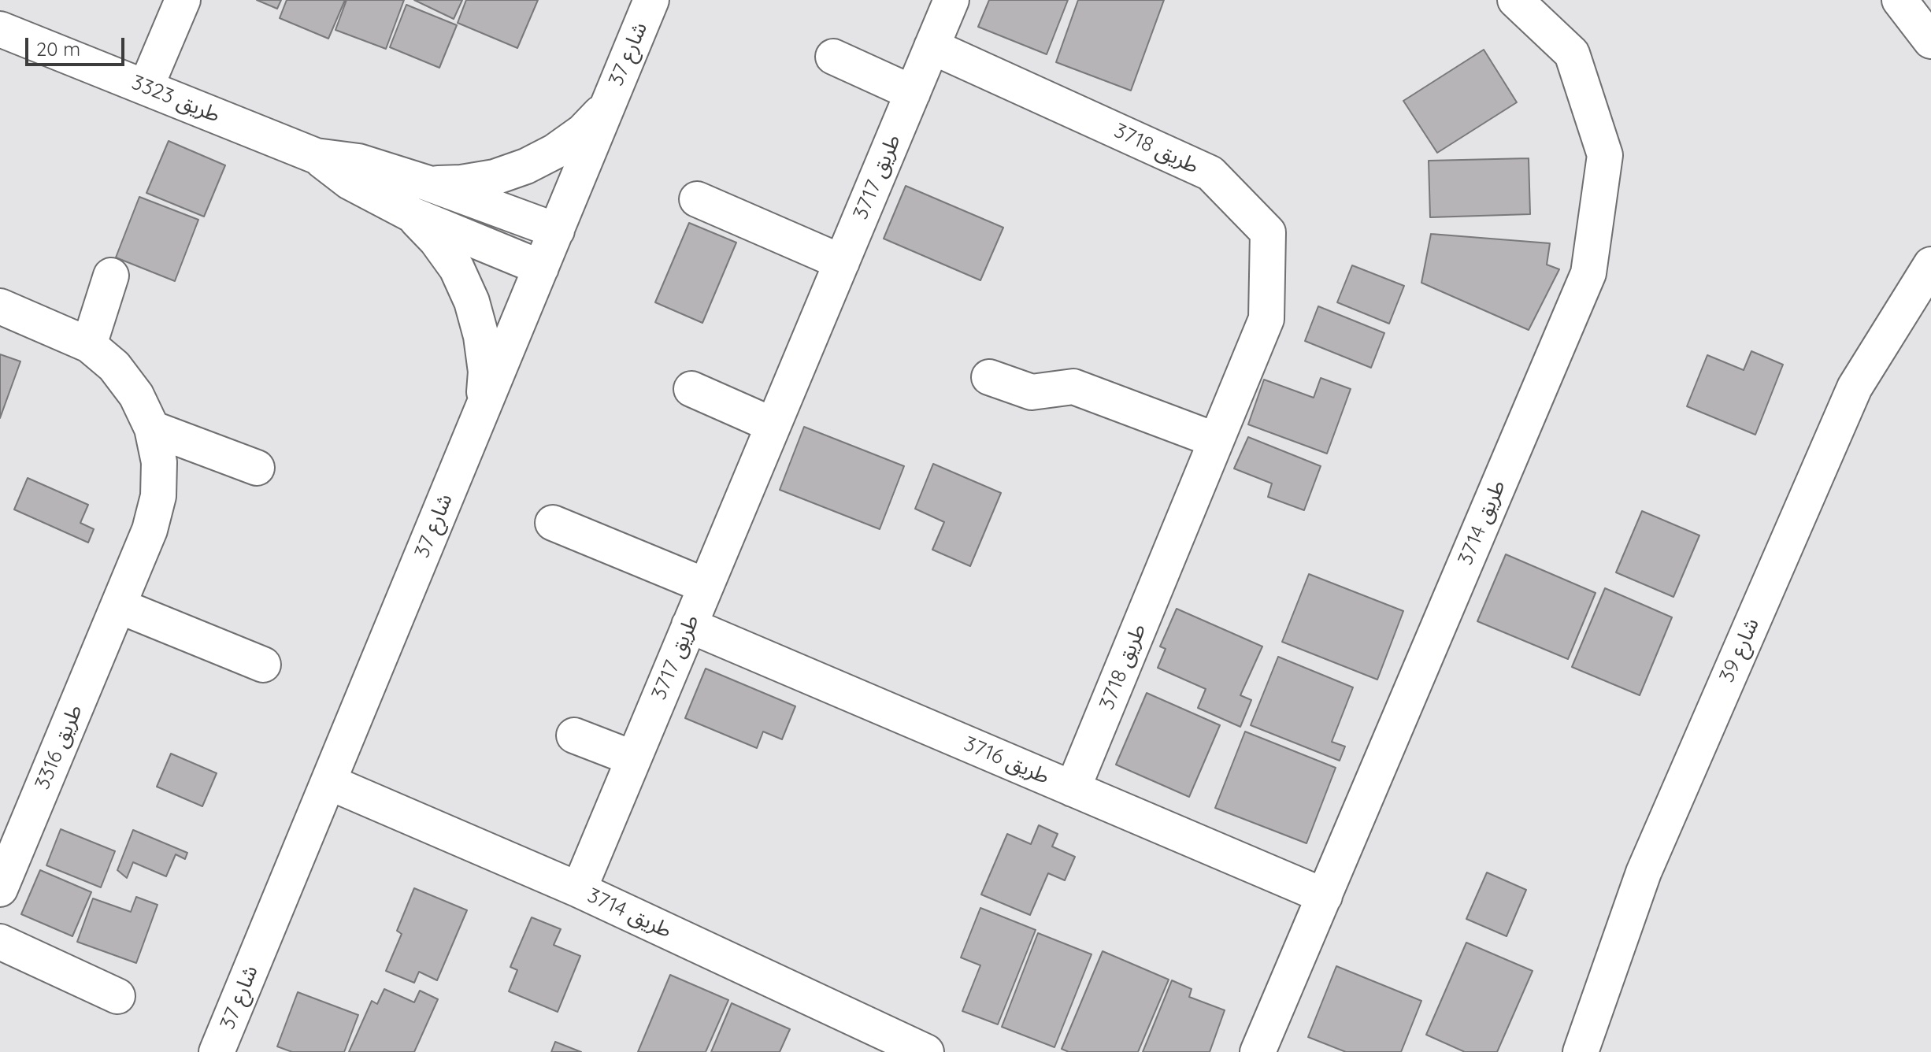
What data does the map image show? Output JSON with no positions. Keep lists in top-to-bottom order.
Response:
{
  "streets": {
    "street": [
      "شارع 37",
      "طريق 3323",
      "طريق 3718",
      "طريق 3717",
      "طريق 3714",
      "شارع 39",
      "طريق 3316",
      "طريق 3716"
    ]
  },
  "crossings": [
    ["شارع 37", "طريق 3323"],
    ["شارع 37", "طريق 3714"],
    ["طريق 3718", "طريق 3717"],
    ["طريق 3718", "طريق 3716"],
    ["طريق 3717", "طريق 3714"],
    ["طريق 3717", "طريق 3716"],
    ["طريق 3714", "طريق 3716"]
  ],
  "scale_bar": "20 m"
}
